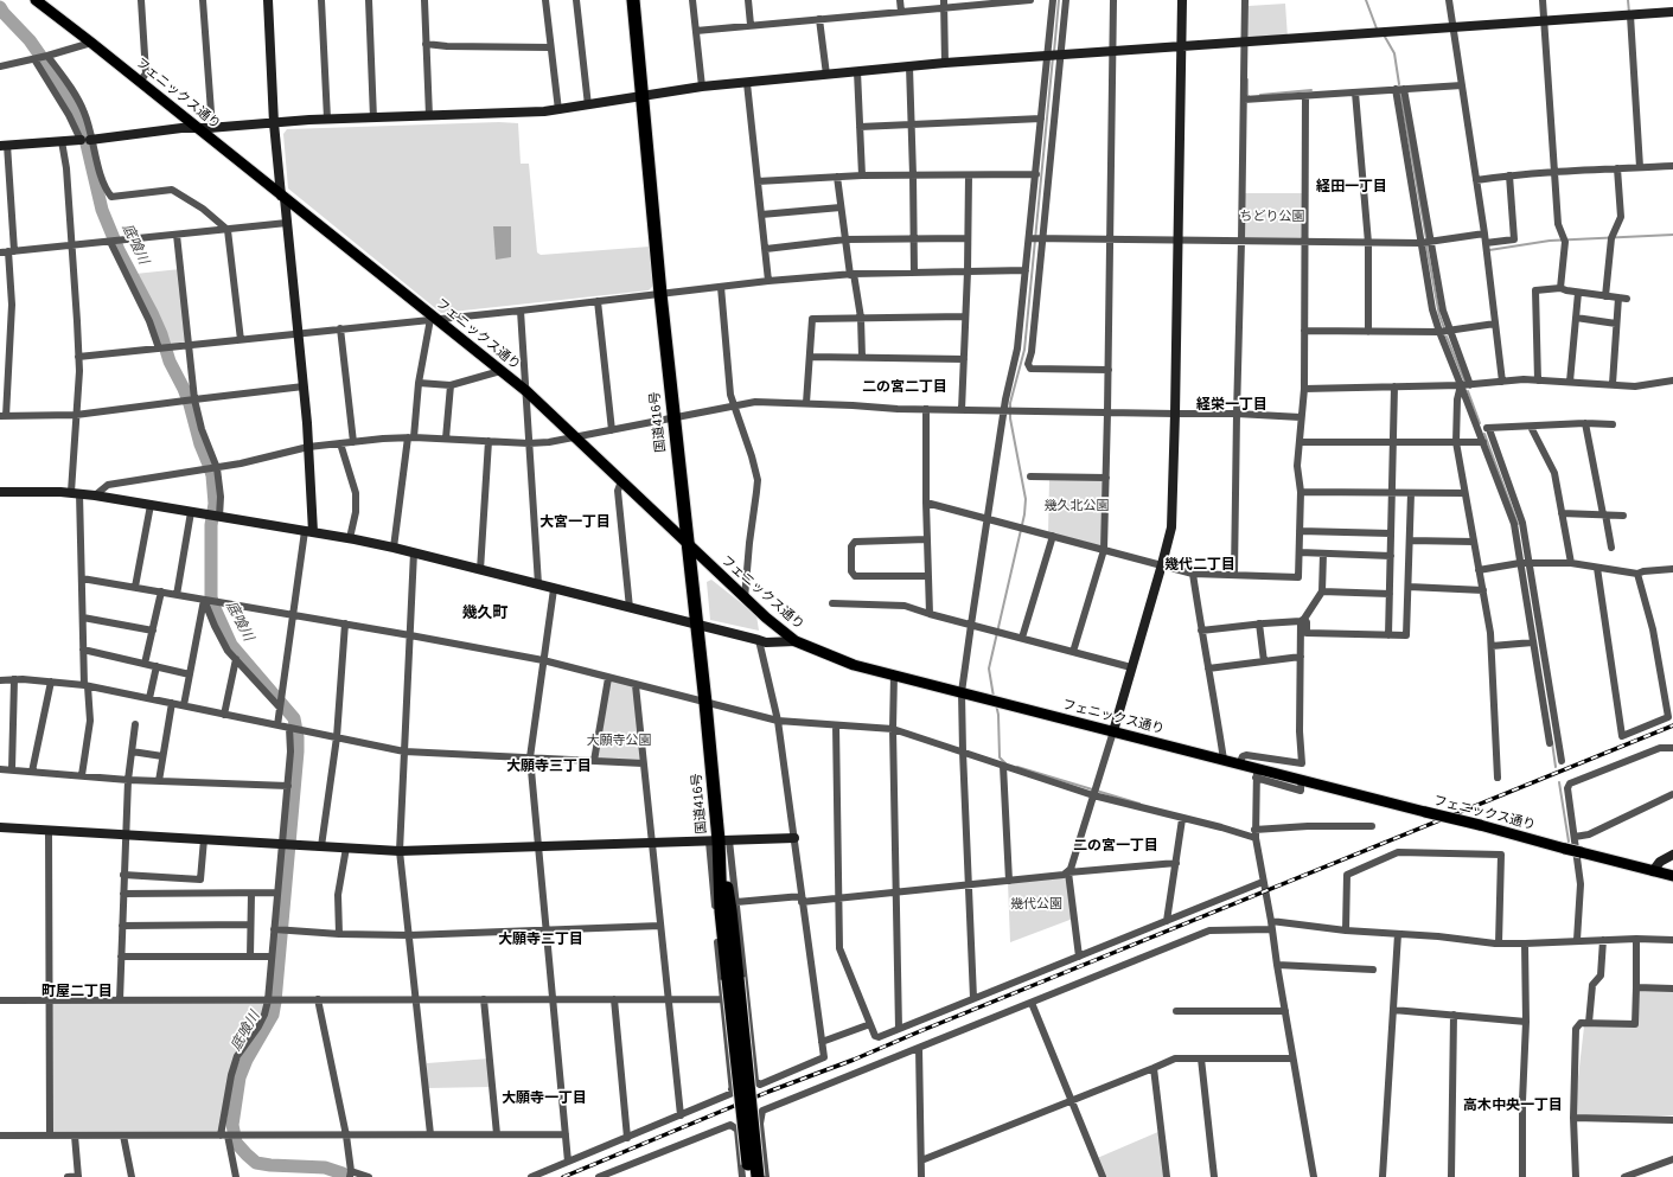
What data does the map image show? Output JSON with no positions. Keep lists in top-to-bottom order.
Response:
{
  "streets": {
    "highway": ["国道416号"],
    "main road": ["フェニックス通り"]
  },
  "crossings": [
    ["フェニックス通り", "国道416号"]
  ],
  "districts": [
    "経田一丁目",
    "二の宮二丁目",
    "経栄一丁目",
    "大宮一丁目",
    "幾代二丁目",
    "幾久町",
    "大願寺三丁目",
    "二の宮一丁目",
    "大願寺二丁目",
    "町屋二丁目",
    "大願寺一丁目",
    "高木中央一丁目"
  ],
  "water": ["底喰川"],
  "parks": [
    "ちどり公園",
    "幾久北公園",
    "大願寺公園",
    "幾代公園"
  ]
}
